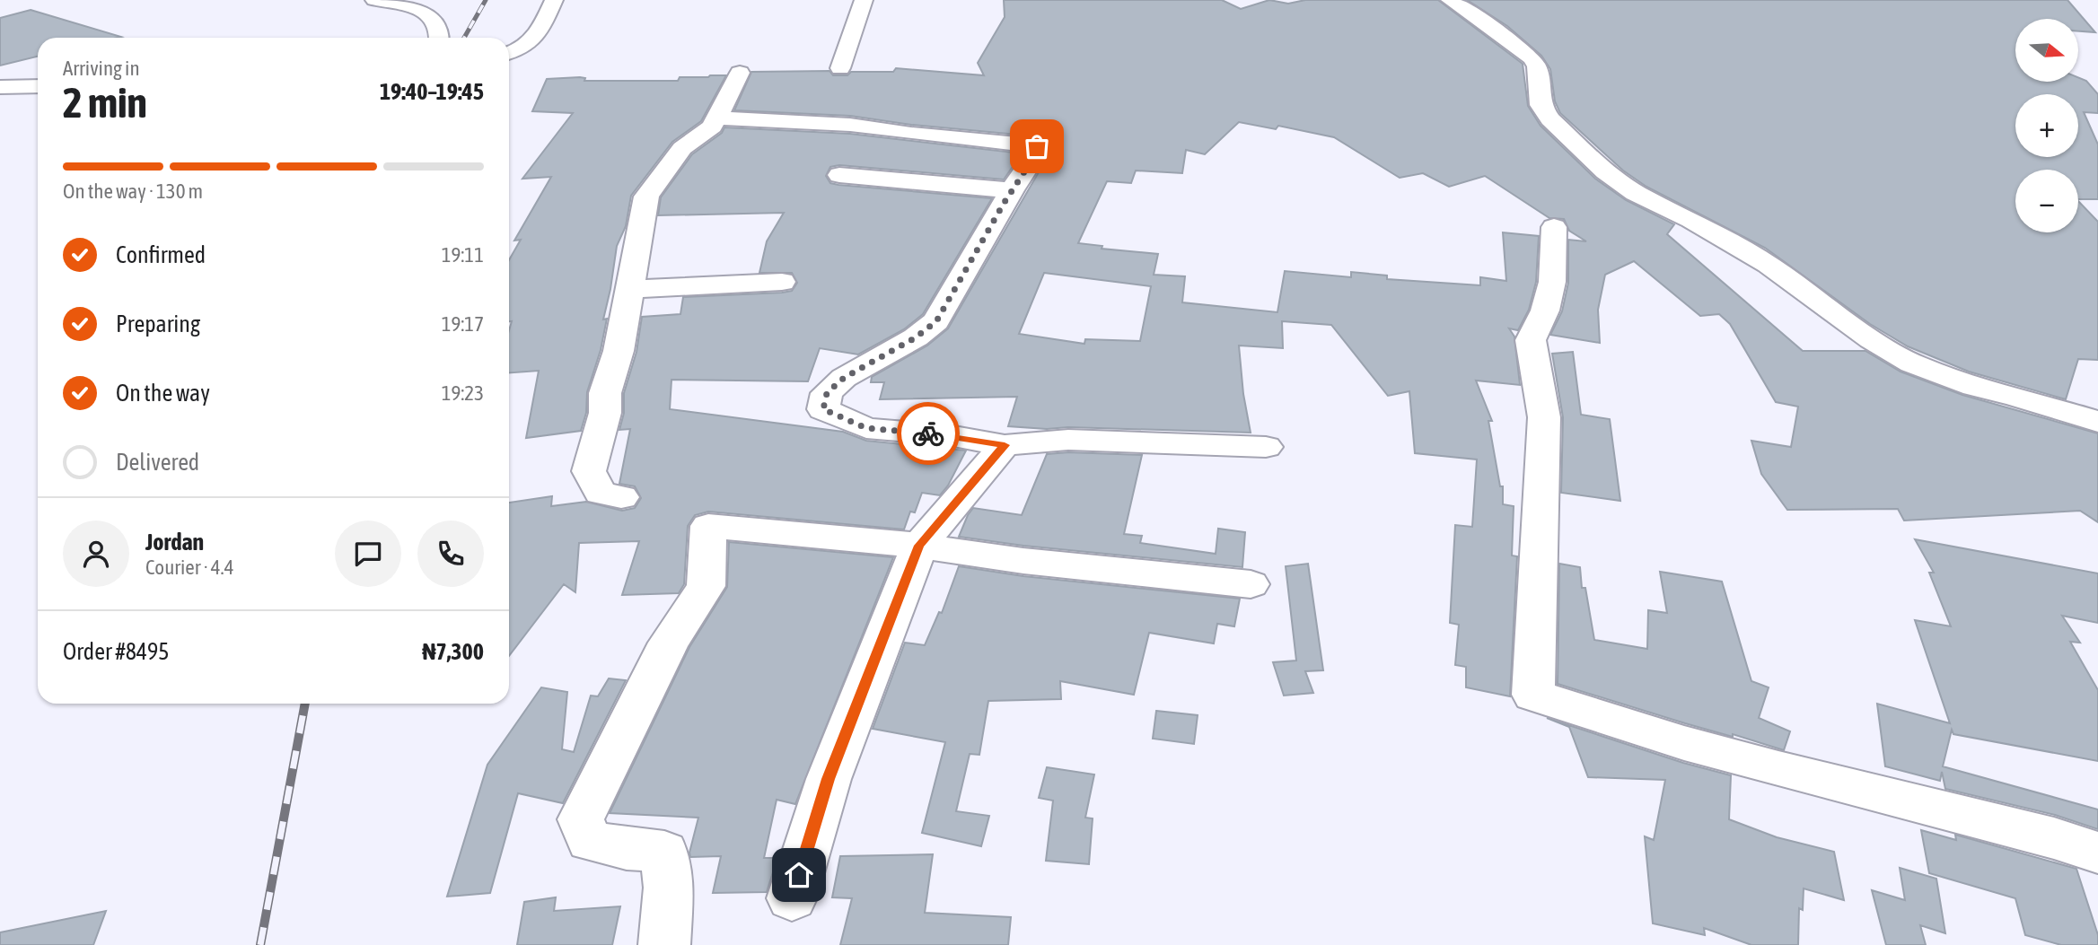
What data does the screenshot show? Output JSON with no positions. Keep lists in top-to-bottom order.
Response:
{
  "north": "right",
  "page": {
    "map_buttons": ["+", "−"],
    "heading": ["2 min", "Arriving in", "19:40–19:45"],
    "panel": [
      "Jordan",
      "Courier · 4.4",
      "Order #8495",
      "₦7,300"
    ],
    "bar": "On the way · 130 m",
    "list": [
      ["Confirmed", "19:11"],
      ["Preparing", "19:17"],
      ["On the way", "19:23"],
      "Delivered"
    ]
  }
}
